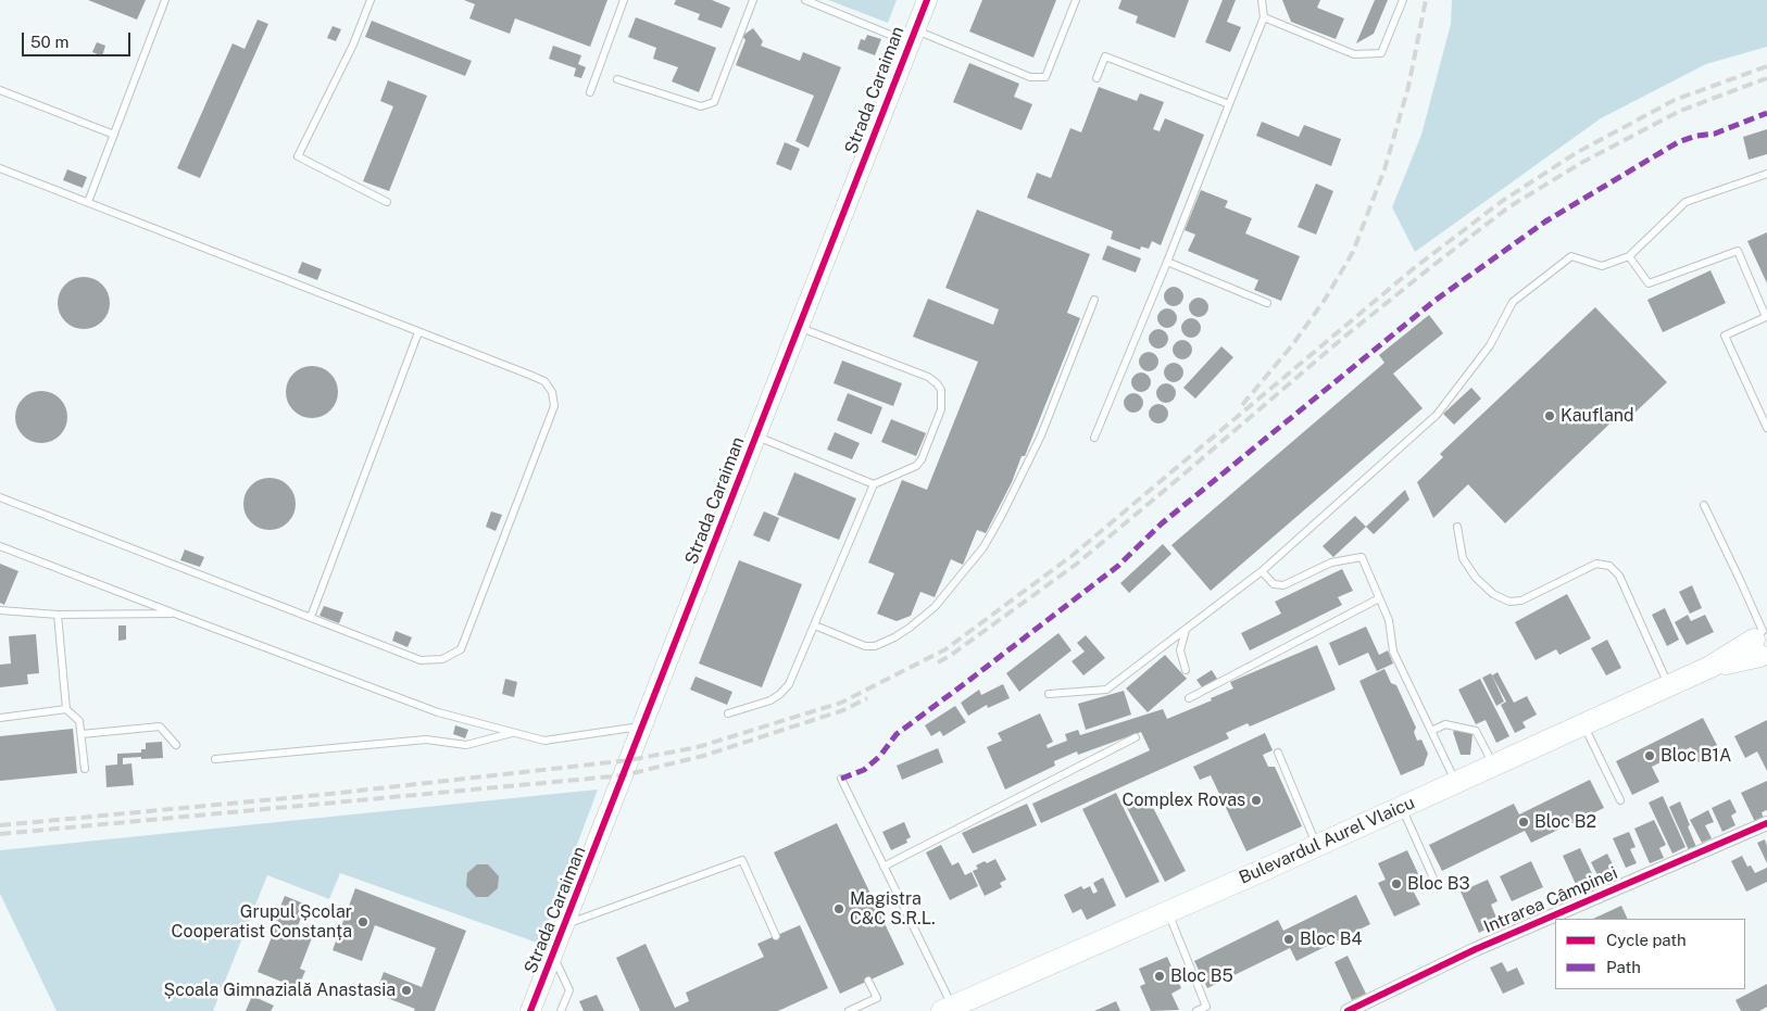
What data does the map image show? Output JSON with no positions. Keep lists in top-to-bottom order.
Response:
{
  "streets": {
    "main road": ["Bulevardul Aurel Vlaicu"],
    "street": ["Strada Caraiman", "Intrarea Câmpinei"]
  },
  "places": [
    "Kaufland",
    "Bloc B1A",
    "Complex Rovas",
    "Bloc B2",
    "Bloc B3",
    "Magistra C&C S.R.L.",
    "Grupul Școlar Cooperatist Constanța",
    "Bloc B4",
    "Bloc B5",
    "Școala Gimnazială Anastasia"
  ],
  "legend": ["Cycle path", "Path"],
  "scale_bar": "50 m"
}
